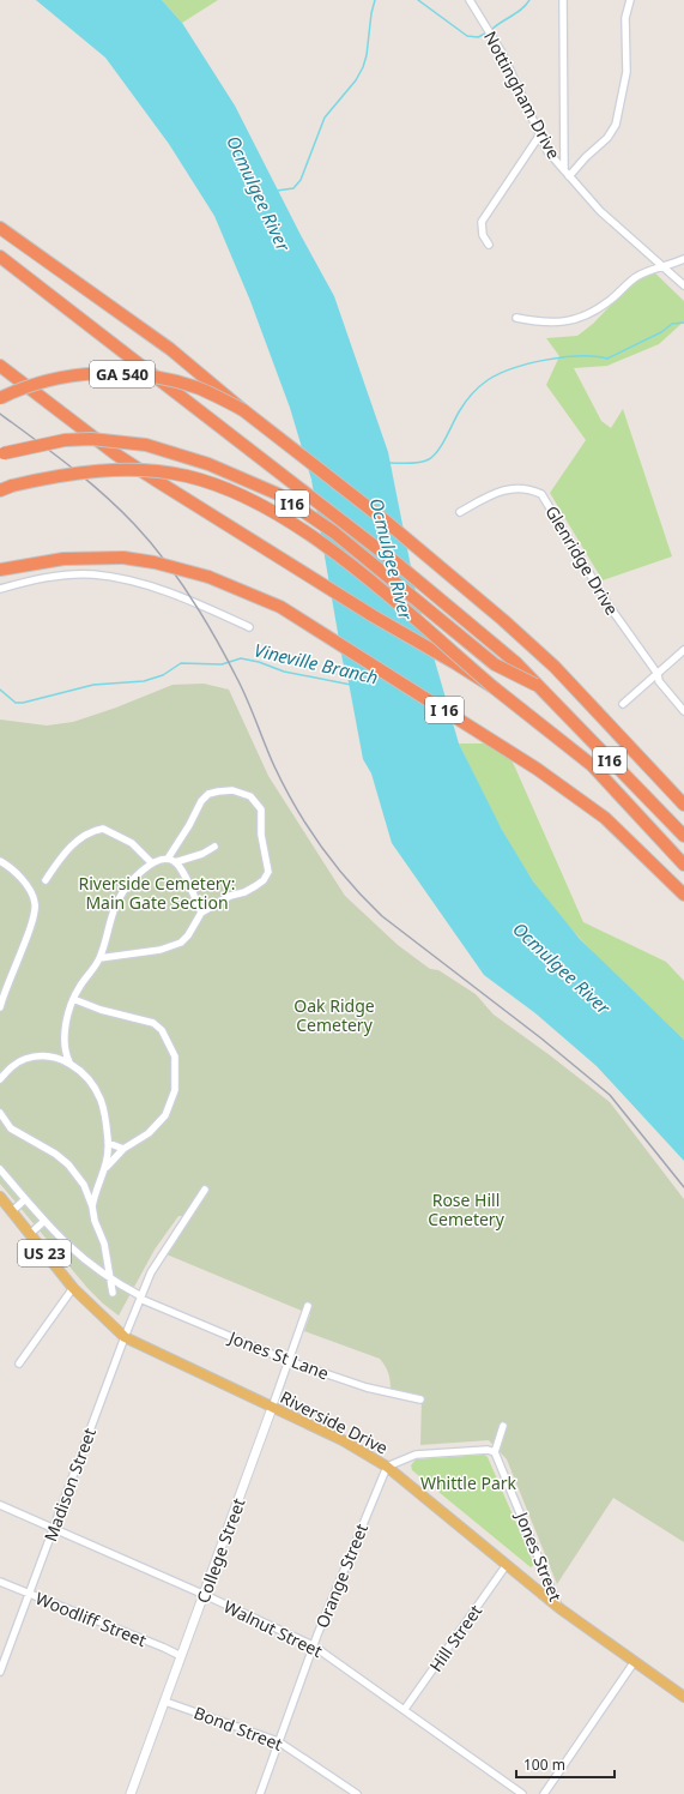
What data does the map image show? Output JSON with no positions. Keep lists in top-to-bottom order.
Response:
{
  "streets": {
    "highway": ["GA 540", "I16", "I 16"],
    "main road": ["US 23", "Riverside Drive"],
    "street": [
      "Nottingham Drive",
      "Glenridge Drive",
      "Jones St Lane",
      "Madison Street",
      "College Street",
      "Jones Street",
      "Orange Street",
      "Woodliff Street",
      "Walnut Street",
      "Hill Street",
      "Bond Street"
    ]
  },
  "crossings": [
    ["Jones St Lane", "Madison Street"],
    ["Jones St Lane", "College Street"],
    ["Riverside Drive", "Madison Street"],
    ["Riverside Drive", "College Street"],
    ["Riverside Drive", "Jones Street"],
    ["Riverside Drive", "Orange Street"],
    ["Riverside Drive", "Hill Street"],
    ["Madison Street", "Woodliff Street"],
    ["Madison Street", "Walnut Street"],
    ["College Street", "Woodliff Street"],
    ["College Street", "Walnut Street"],
    ["College Street", "Bond Street"],
    ["Orange Street", "Walnut Street"],
    ["Orange Street", "Bond Street"],
    ["Walnut Street", "Hill Street"]
  ],
  "water": ["Ocmulgee River", "Vineville Branch"],
  "parks": [
    "Riverside Cemetery: Main Gate Section",
    "Oak Ridge Cemetery",
    "Rose Hill Cemetery",
    "Whittle Park"
  ],
  "scale_bar": "100 m"
}
